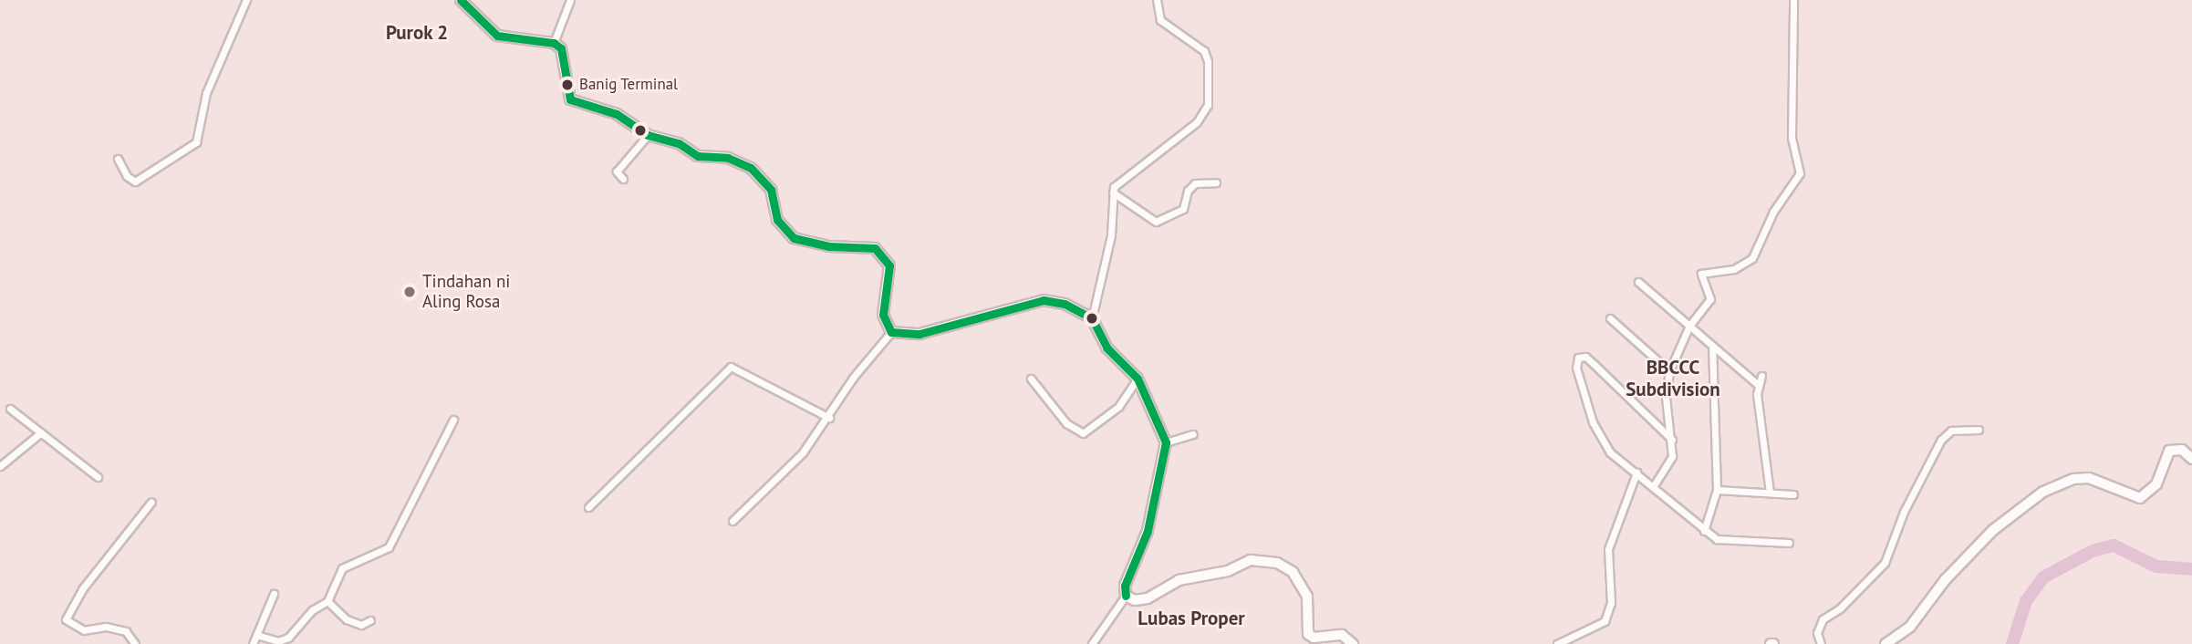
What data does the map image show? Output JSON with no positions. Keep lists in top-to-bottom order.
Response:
{
  "districts": ["Purok 2", "BBCCC Subdivision", "Lubas Proper"],
  "places": ["Banig Terminal", "Tindahan ni Aling Rosa"]
}
